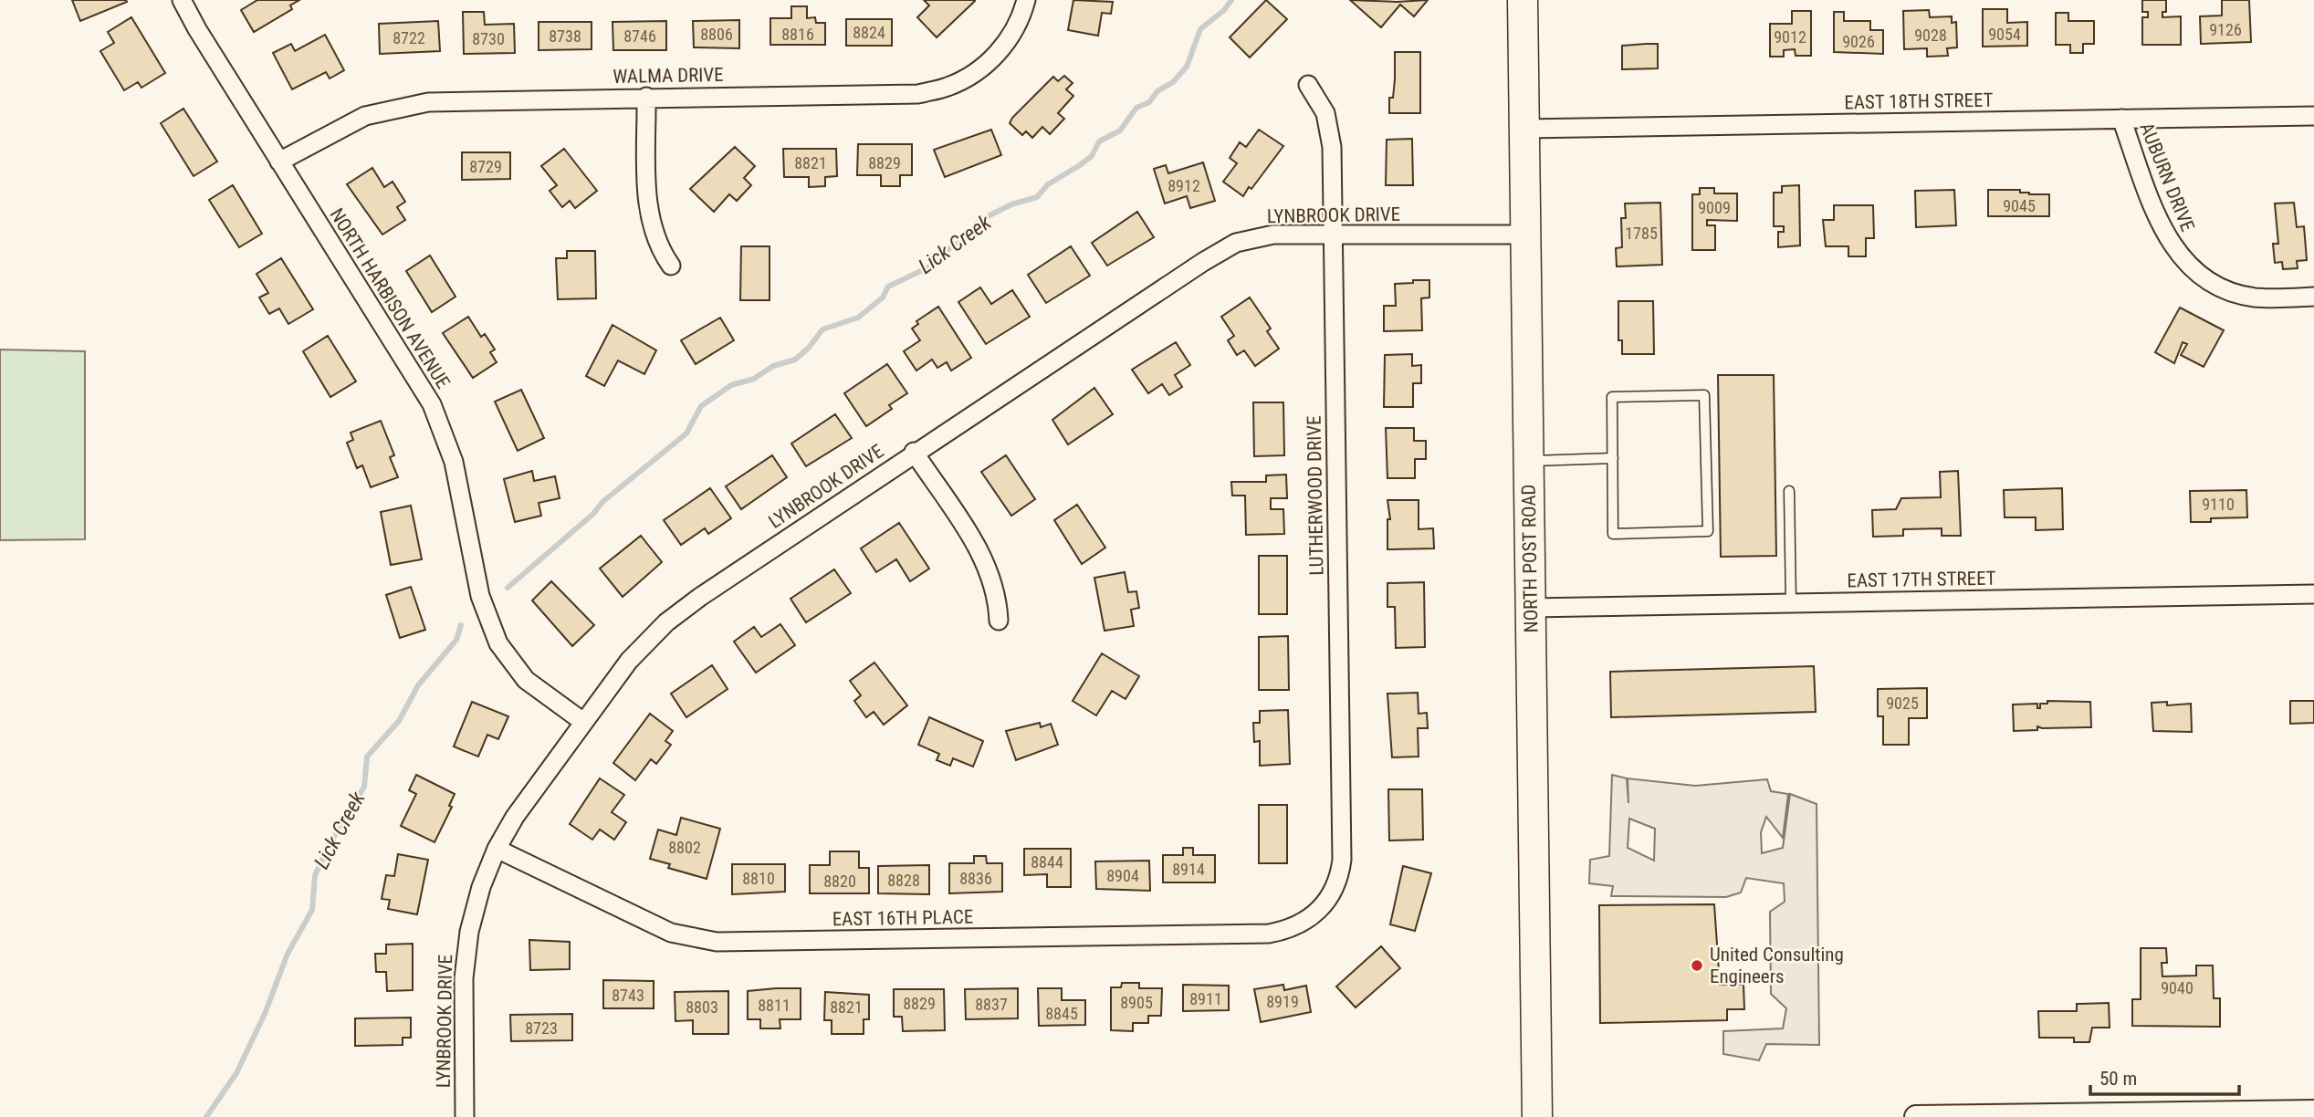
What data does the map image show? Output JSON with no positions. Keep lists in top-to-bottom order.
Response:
{
  "streets": {
    "main road": ["NORTH POST ROAD"],
    "street": [
      "WALMA DRIVE",
      "EAST 18TH STREET",
      "AUBURN DRIVE",
      "LYNBROOK DRIVE",
      "NORTH HARBISON AVENUE",
      "LUTHERWOOD DRIVE",
      "EAST 17TH STREET",
      "EAST 16TH PLACE"
    ]
  },
  "crossings": [
    ["WALMA DRIVE", "NORTH HARBISON AVENUE"],
    ["EAST 18TH STREET", "AUBURN DRIVE"],
    ["EAST 18TH STREET", "NORTH POST ROAD"],
    ["LYNBROOK DRIVE", "NORTH HARBISON AVENUE"],
    ["LYNBROOK DRIVE", "LUTHERWOOD DRIVE"],
    ["LYNBROOK DRIVE", "NORTH POST ROAD"],
    ["LYNBROOK DRIVE", "EAST 16TH PLACE"],
    ["LUTHERWOOD DRIVE", "EAST 16TH PLACE"],
    ["NORTH POST ROAD", "EAST 17TH STREET"]
  ],
  "water": ["Lick Creek"],
  "places": ["United Consulting Engineers"],
  "house_numbers": [
    "9126",
    "8824",
    "8806",
    "8816",
    "9054",
    "9028",
    "8738",
    "8746",
    "9012",
    "8722",
    "8730",
    "9026",
    "8821",
    "8829",
    "8729",
    "8912",
    "9045",
    "9009",
    "1785",
    "9110",
    "9025",
    "8802",
    "8844",
    "8914",
    "8904",
    "8810",
    "8836",
    "8828",
    "8820",
    "9040",
    "8743",
    "8911",
    "8919",
    "8905",
    "8829",
    "8837",
    "8811",
    "8803",
    "8821",
    "8845",
    "8723"
  ],
  "scale_bar": "50 m"
}
